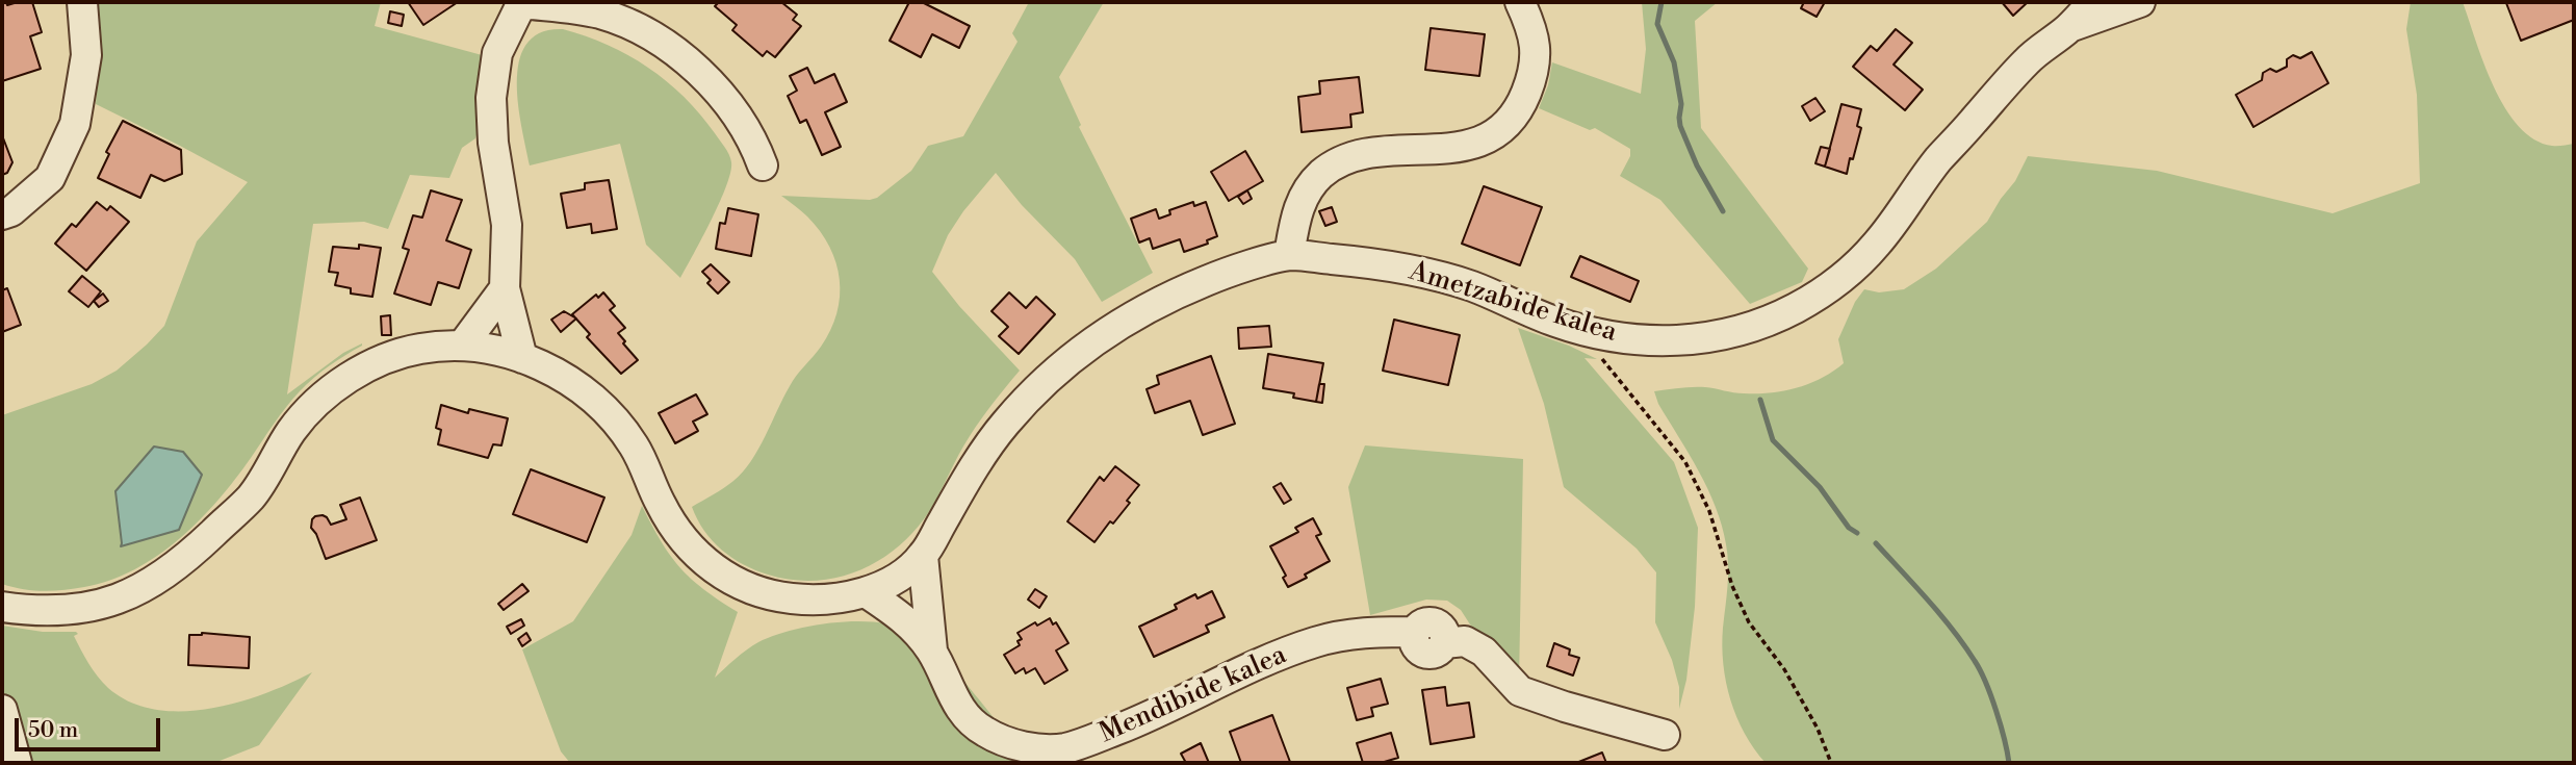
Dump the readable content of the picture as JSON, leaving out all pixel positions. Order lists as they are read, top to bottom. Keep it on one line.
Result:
{"streets":{"street":["Ametzabide kalea","Mendibide kalea"]},"scale_bar":"50 m"}
